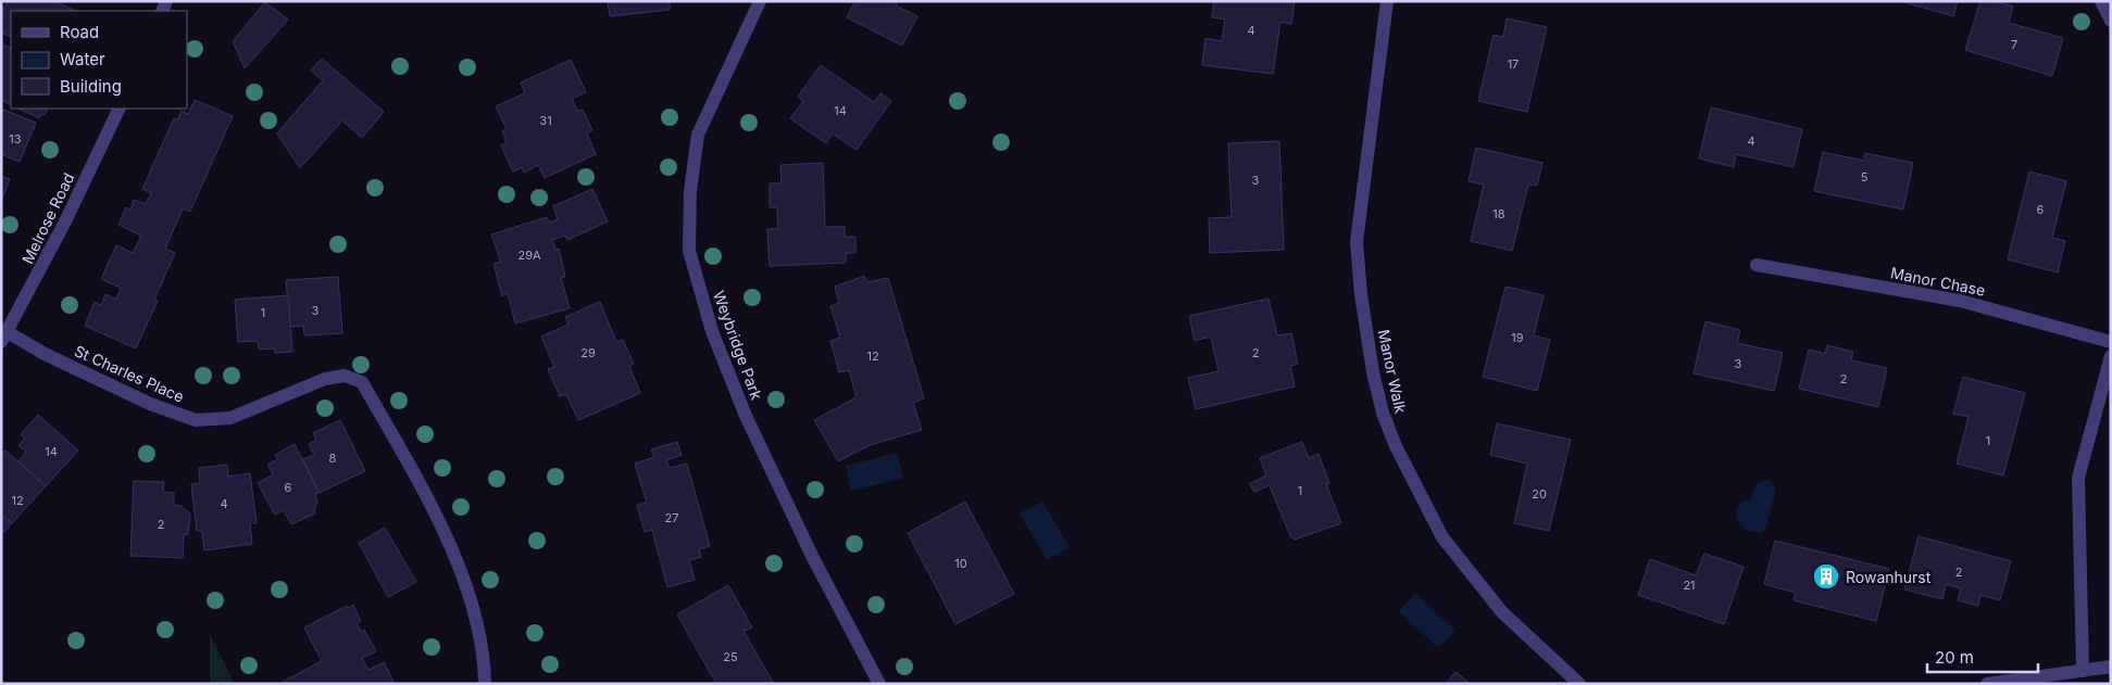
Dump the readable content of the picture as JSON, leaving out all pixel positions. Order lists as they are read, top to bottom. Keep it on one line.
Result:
{"streets":{"street":["Melrose Road","Manor Chase","Weybridge Park","Manor Walk","St Charles Place"]},"crossings":[["Melrose Road","St Charles Place"]],"places":{"building":["Rowanhurst"]},"house_numbers":["4","7","17","14","31","13","4","5","3","6","18","29A","3","1","19","29","2","12","3","2","1","14","8","6","1","20","12","4","27","2","10","2","21","25"],"legend":["Road","Water","Building"],"scale_bar":"20 m"}
